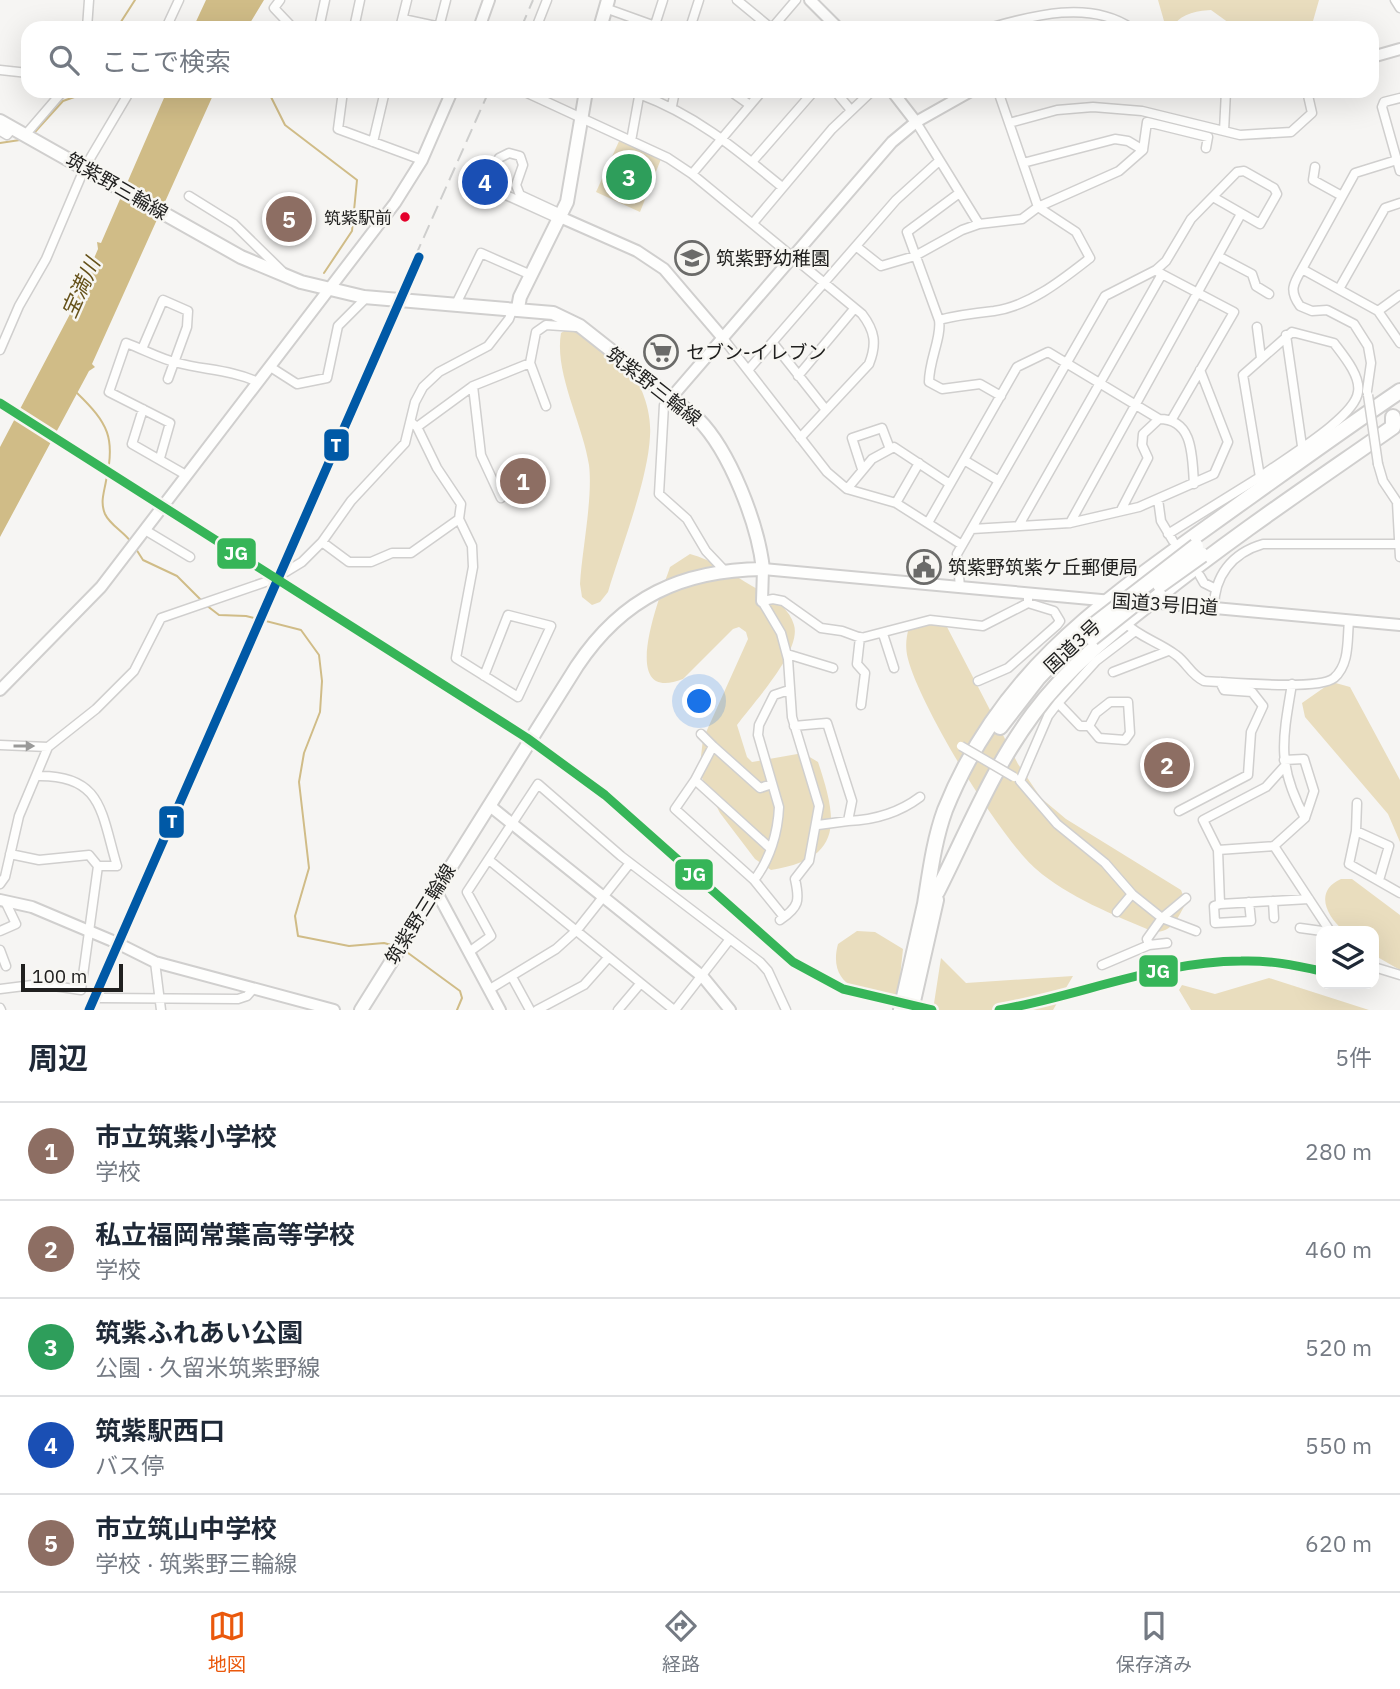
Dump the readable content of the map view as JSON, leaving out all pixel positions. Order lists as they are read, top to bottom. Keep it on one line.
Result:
{"streets":{"highway":["国道3号"],"main road":["筑紫野三輪線"],"street":["国道3号旧道"]},"crossings":[["筑紫野三輪線","国道3号旧道"]],"water":["宝満川"],"places":{"other":["筑紫駅前"],"school or university":["筑紫野幼稚園"],"supermarket":["セブン-イレブン"],"public building":["筑紫野筑紫ケ丘郵便局"]},"lines":["transit line T","transit line JG"],"scale_bar":"100 m","page":{"search":"ここで検索","pins":["3","4","5","1","2"],"scale":"100 m","heading":["周辺","5件"],"list":[{"mark":"1","name":"市立筑紫小学校","note":"学校","value":"280 m"},{"mark":"2","name":"私立福岡常葉高等学校","note":"学校","value":"460 m"},{"mark":"3","name":"筑紫ふれあい公園","note":"公園 · 久留米筑紫野線","value":"520 m"},{"mark":"4","name":"筑紫駅西口","note":"バス停","value":"550 m"},{"mark":"5","name":"市立筑山中学校","note":"学校 · 筑紫野三輪線","value":"620 m"}],"nav":["地図","経路","保存済み"]}}
